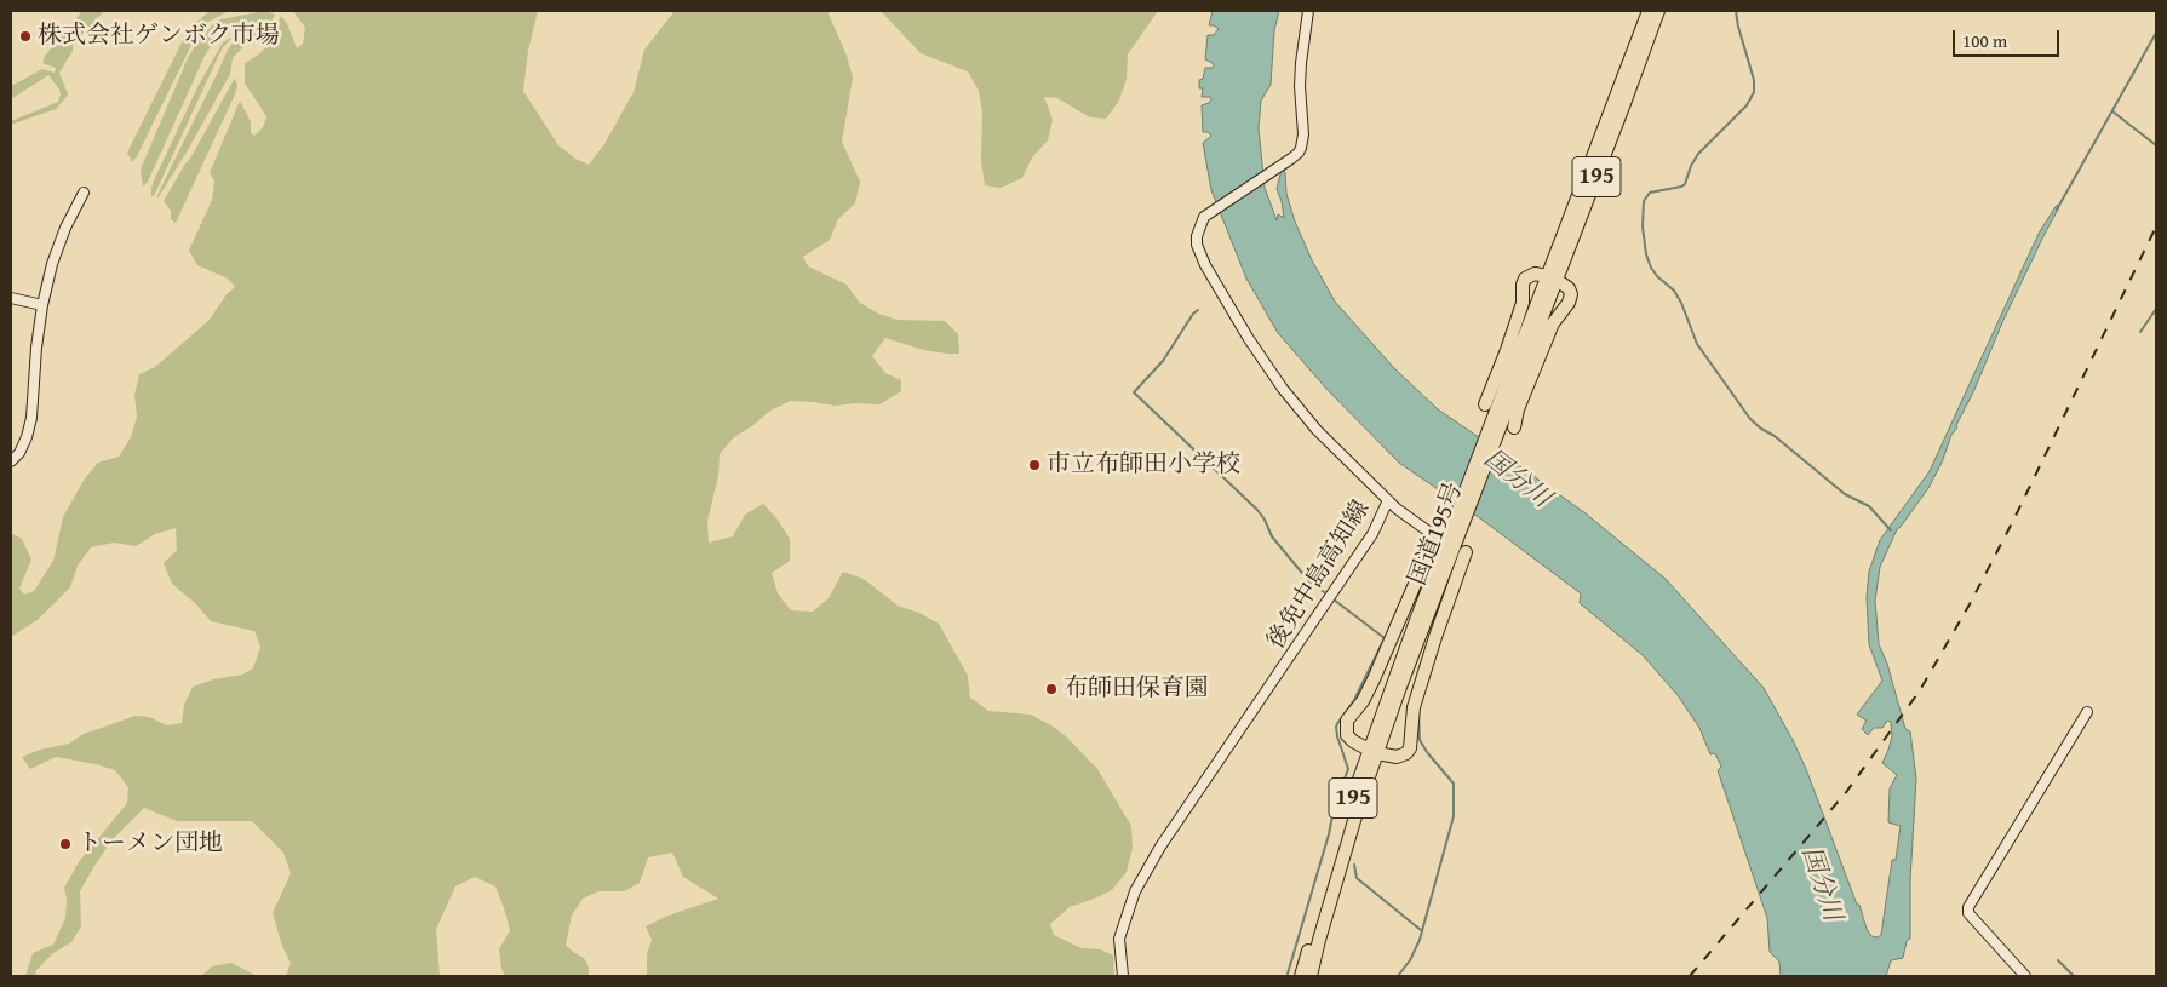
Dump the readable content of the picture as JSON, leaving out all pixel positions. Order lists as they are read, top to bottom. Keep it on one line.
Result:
{"streets":{"highway":["195","国道195号"],"main road":["後免中島高知線"]},"water":["国分川"],"places":["株式会社ゲンボク市場","市立布師田小学校","布師田保育園","トーメン団地"],"scale_bar":"100 m"}
